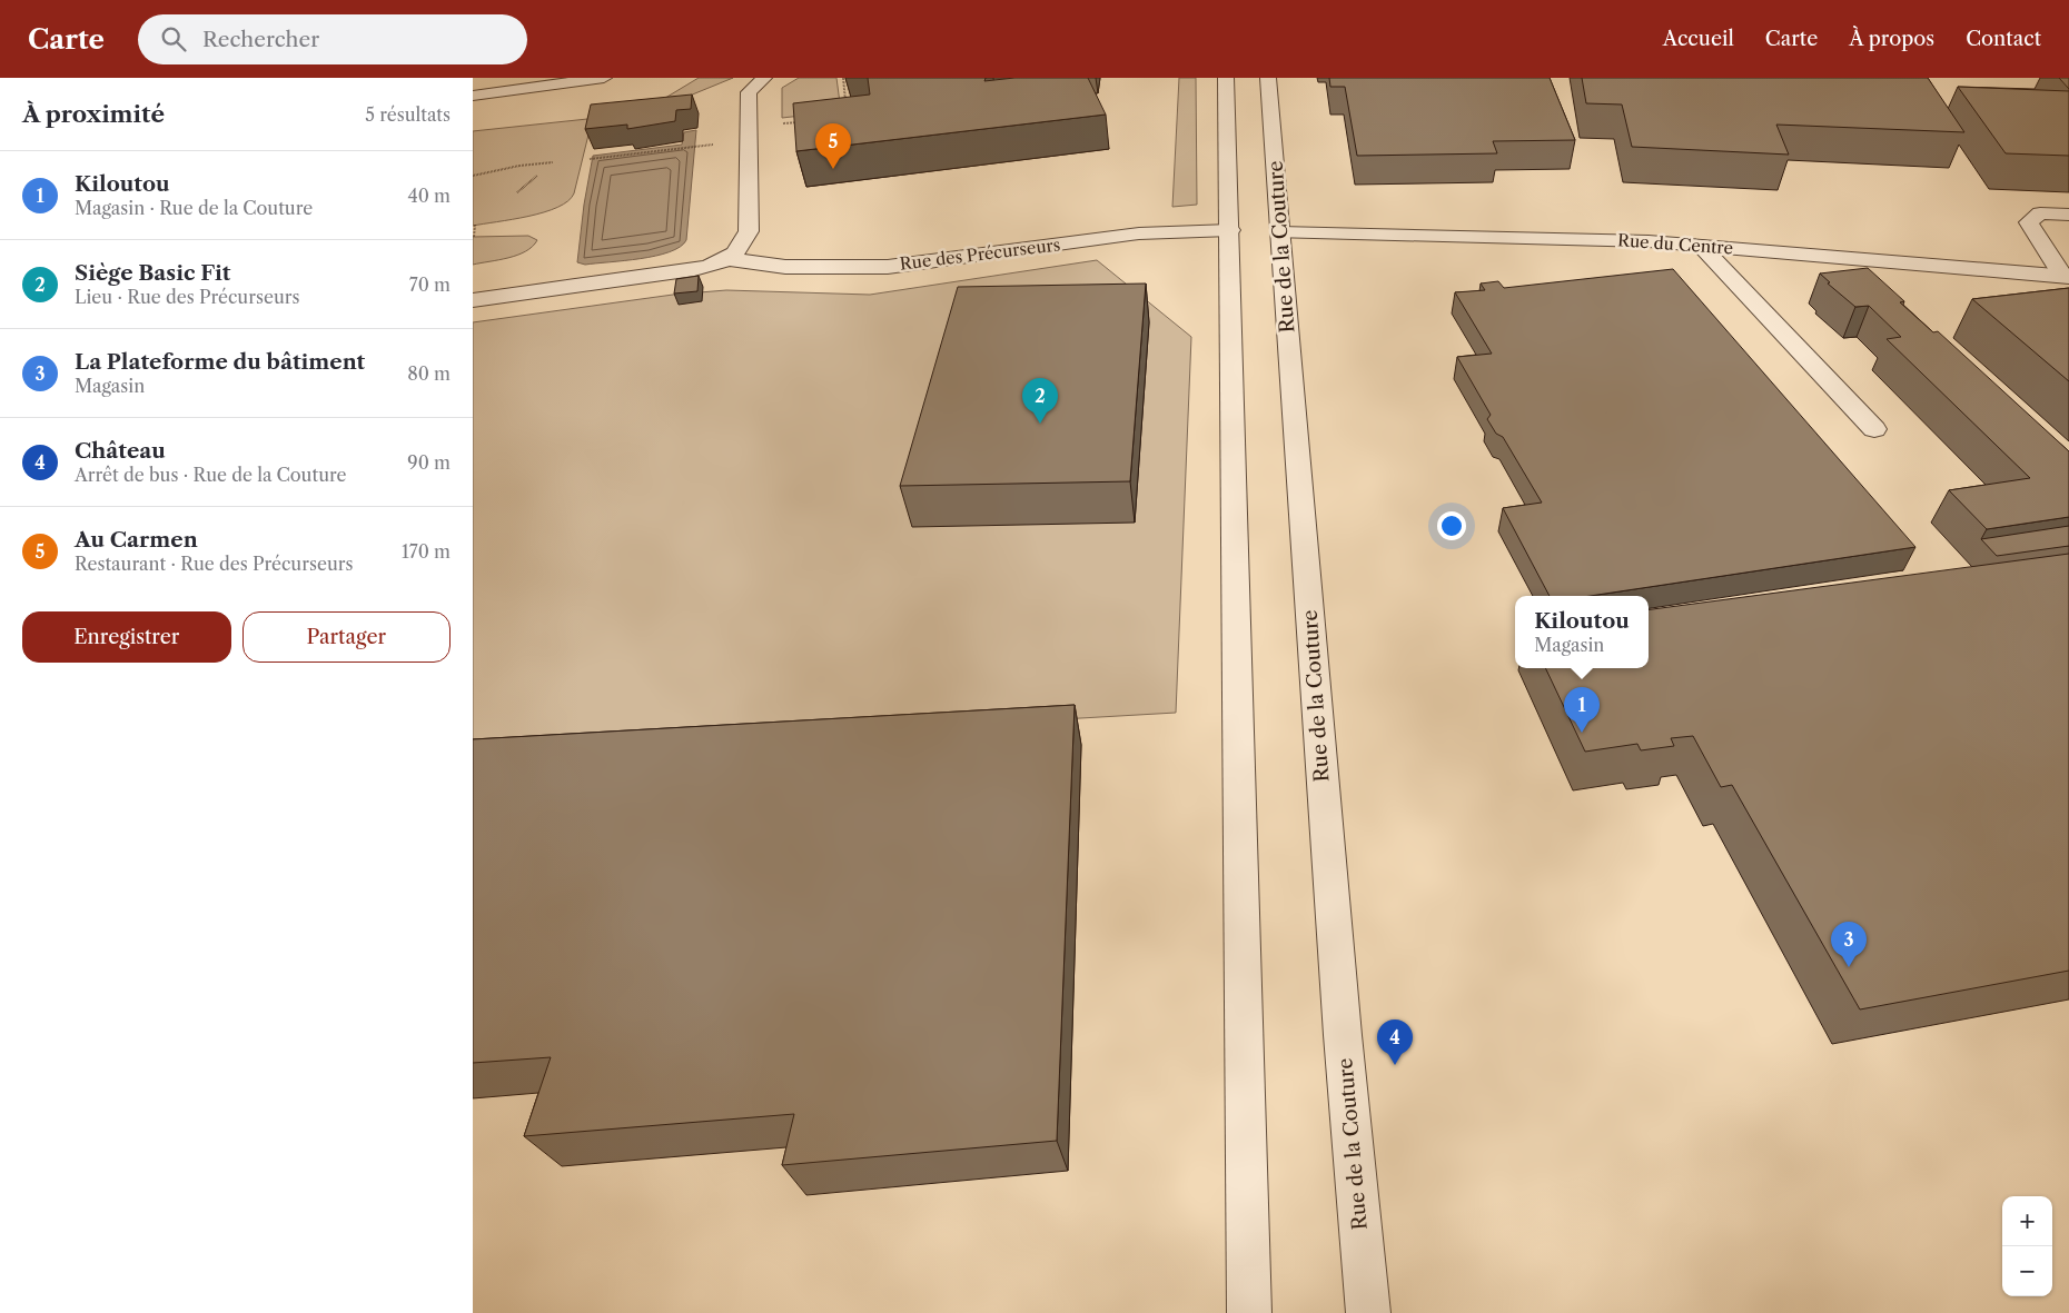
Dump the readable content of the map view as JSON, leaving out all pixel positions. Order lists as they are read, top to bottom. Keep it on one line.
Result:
{"streets":{"street":["Rue du Centre","Rue de la Couture","Rue des Précurseurs"]},"crossings":[["Rue du Centre","Rue de la Couture"]],"page":{"header":"Carte","search":"Rechercher","nav":["Accueil","Carte","À propos","Contact"],"heading":["À proximité","5 résultats"],"pins":["5","2","1","3","4"],"list":[{"mark":"1","name":"Kiloutou","note":"Magasin · Rue de la Couture","value":"40 m"},{"mark":"2","name":"Siège Basic Fit","note":"Lieu · Rue des Précurseurs","value":"70 m"},{"mark":"3","name":"La Plateforme du bâtiment","note":"Magasin","value":"80 m"},{"mark":"4","name":"Château","note":"Arrêt de bus · Rue de la Couture","value":"90 m"},{"mark":"5","name":"Au Carmen","note":"Restaurant · Rue des Précurseurs","value":"170 m"}],"buttons":["Enregistrer","Partager"],"popup":["Kiloutou","Magasin"],"map_buttons":["+","−"]}}
